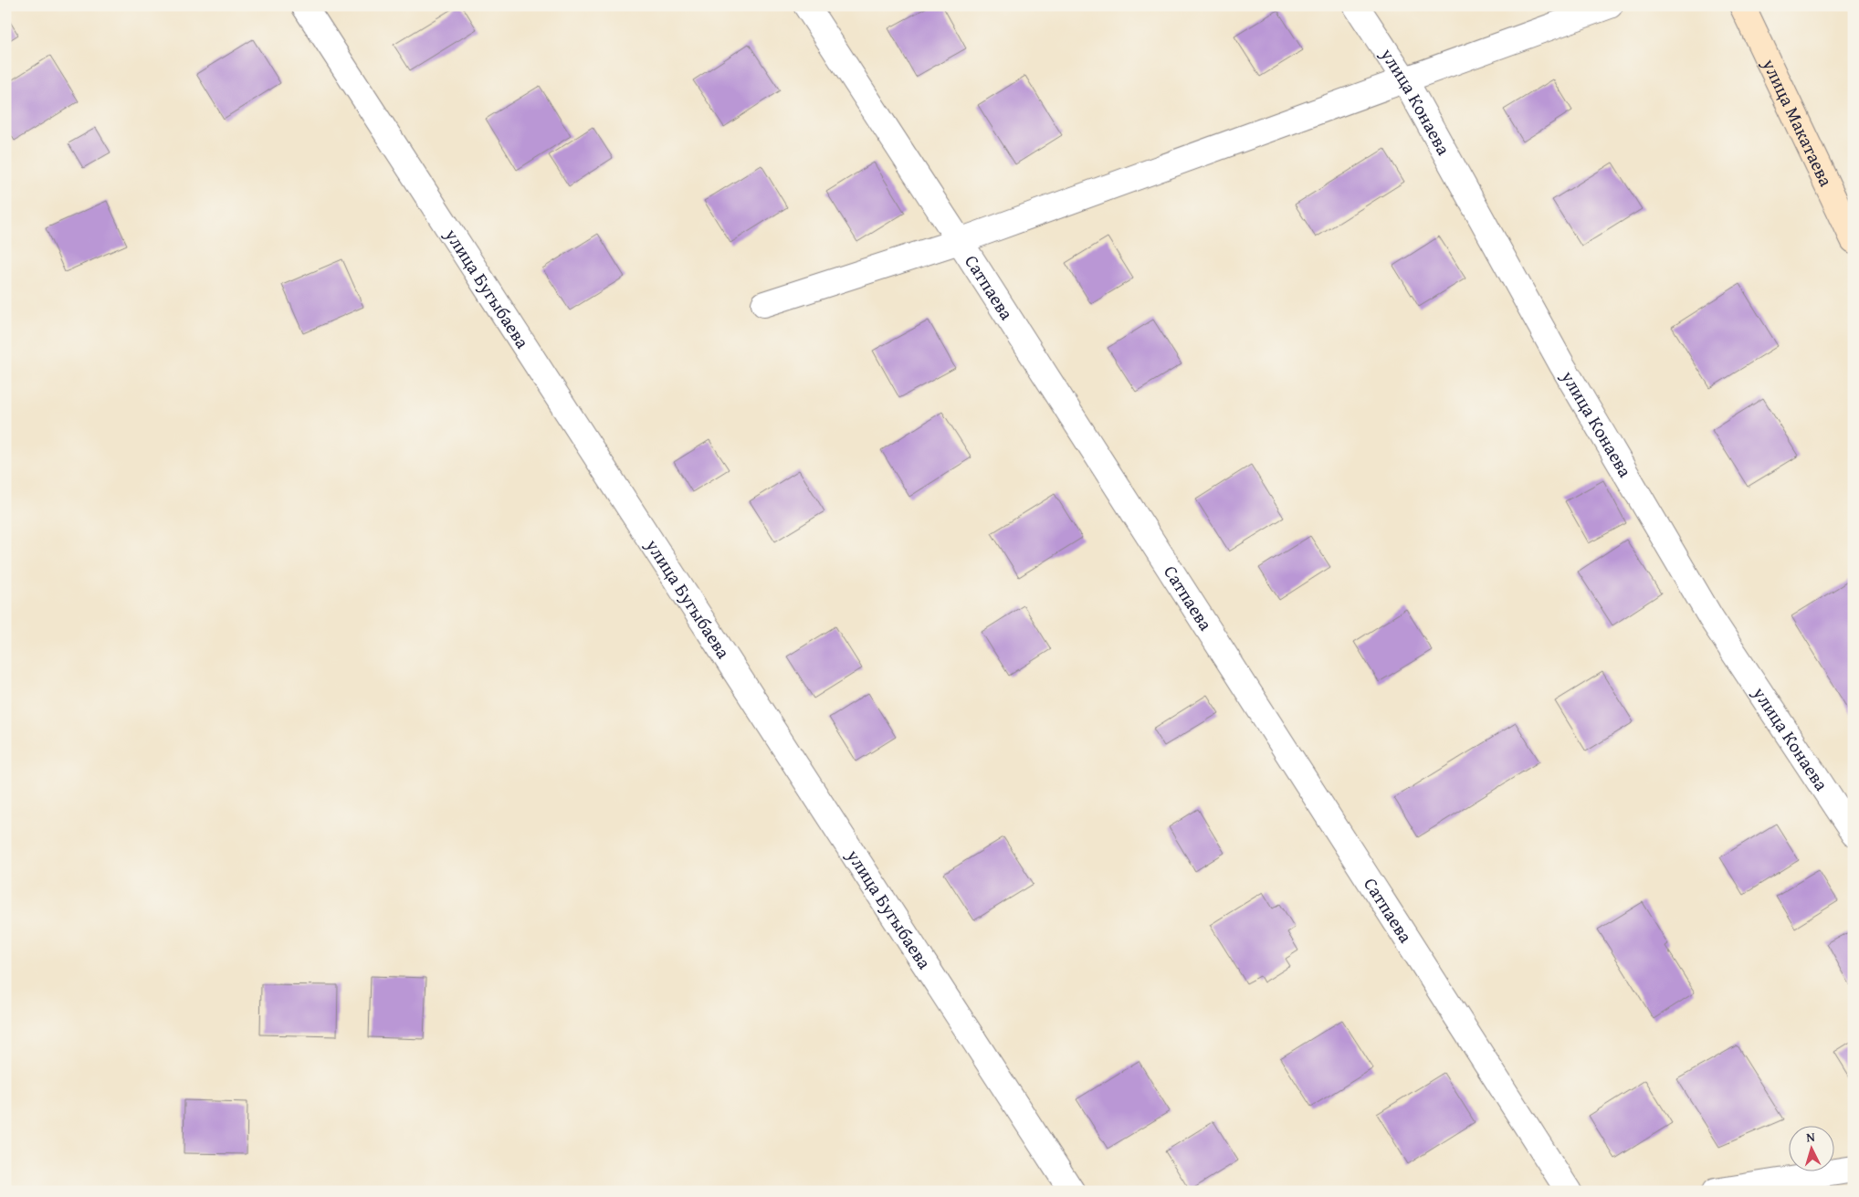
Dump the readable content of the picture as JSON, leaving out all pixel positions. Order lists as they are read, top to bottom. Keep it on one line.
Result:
{"streets":{"street":["улица Конаева","улица Макатаева","Сатпаева","улица Бугыбаева"]},"north":"top"}
